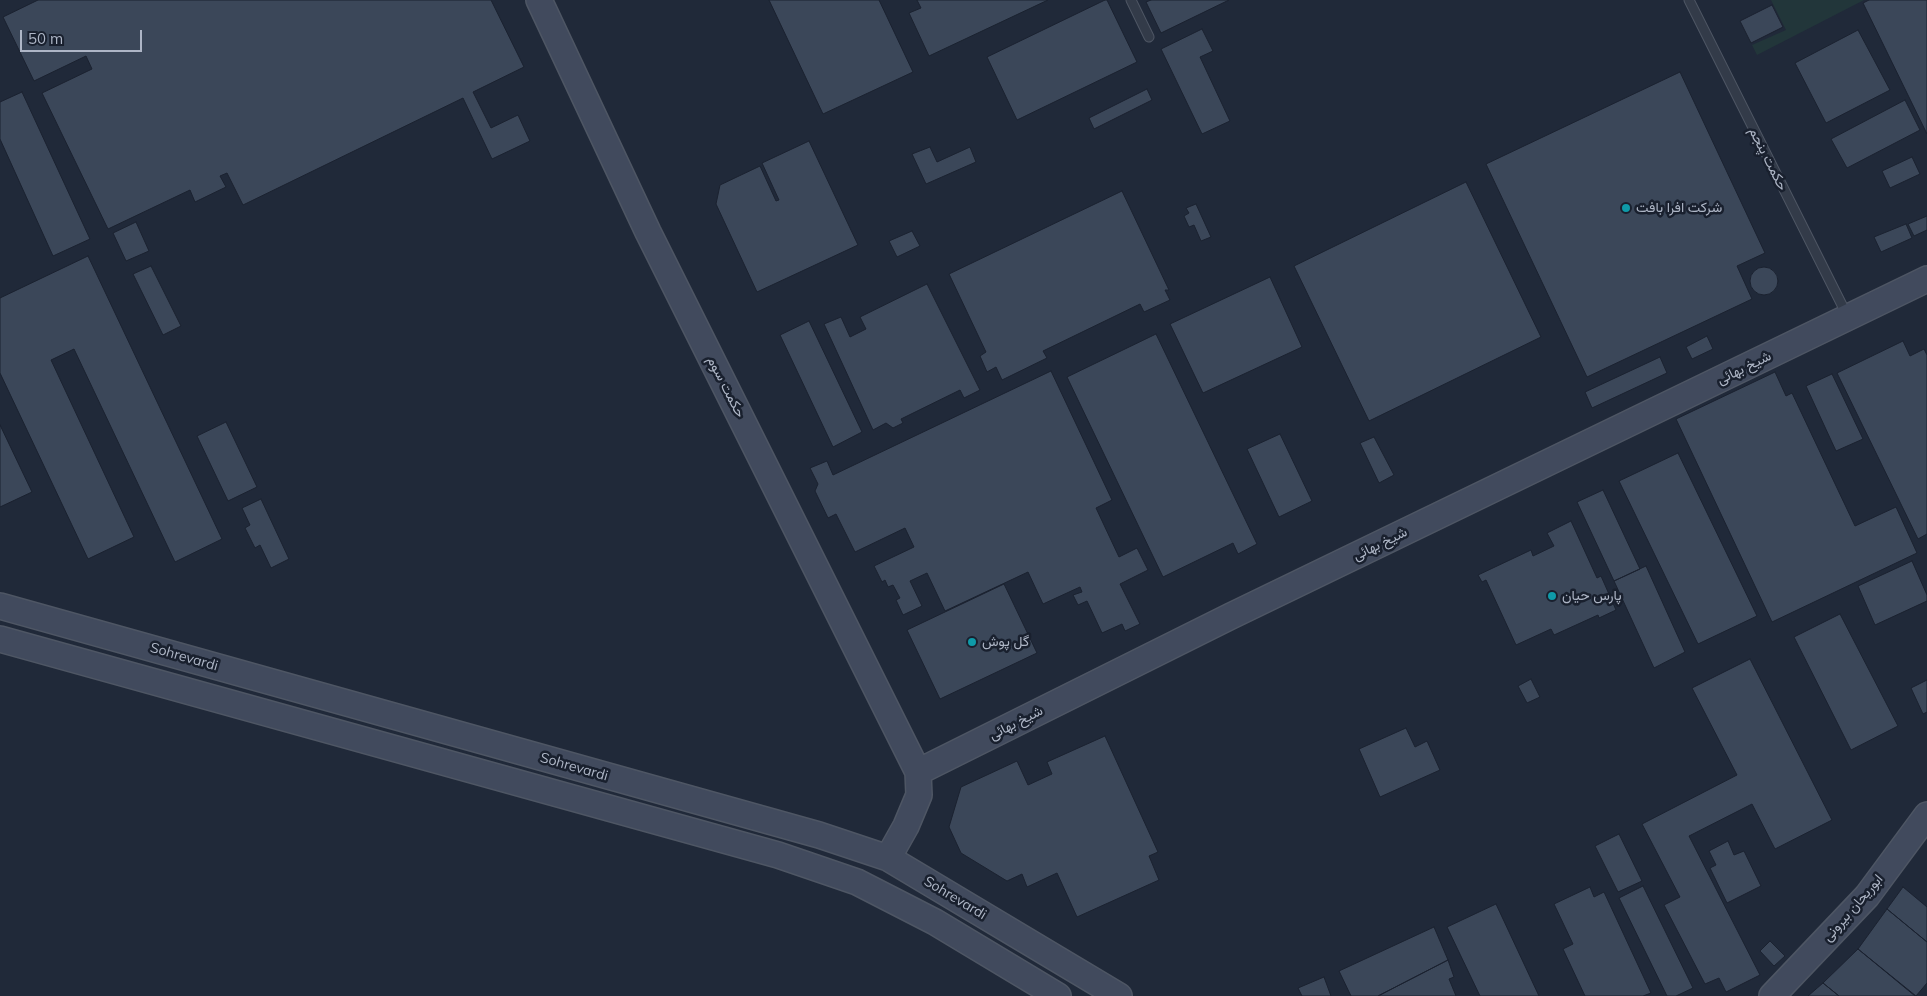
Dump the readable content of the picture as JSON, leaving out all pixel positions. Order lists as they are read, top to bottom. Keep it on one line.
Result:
{"streets":{"street":["شیخ بهائی","حکمت سوم","Sohrevardi","ابوریحان بیرونی"],"lane":["حکمت پنجم"]},"crossings":[["حکمت پنجم","شیخ بهائی"],["شیخ بهائی","حکمت سوم"]],"places":["شرکت افرا بافت","پارس حیان","گل پوش"],"scale_bar":"50 m"}
